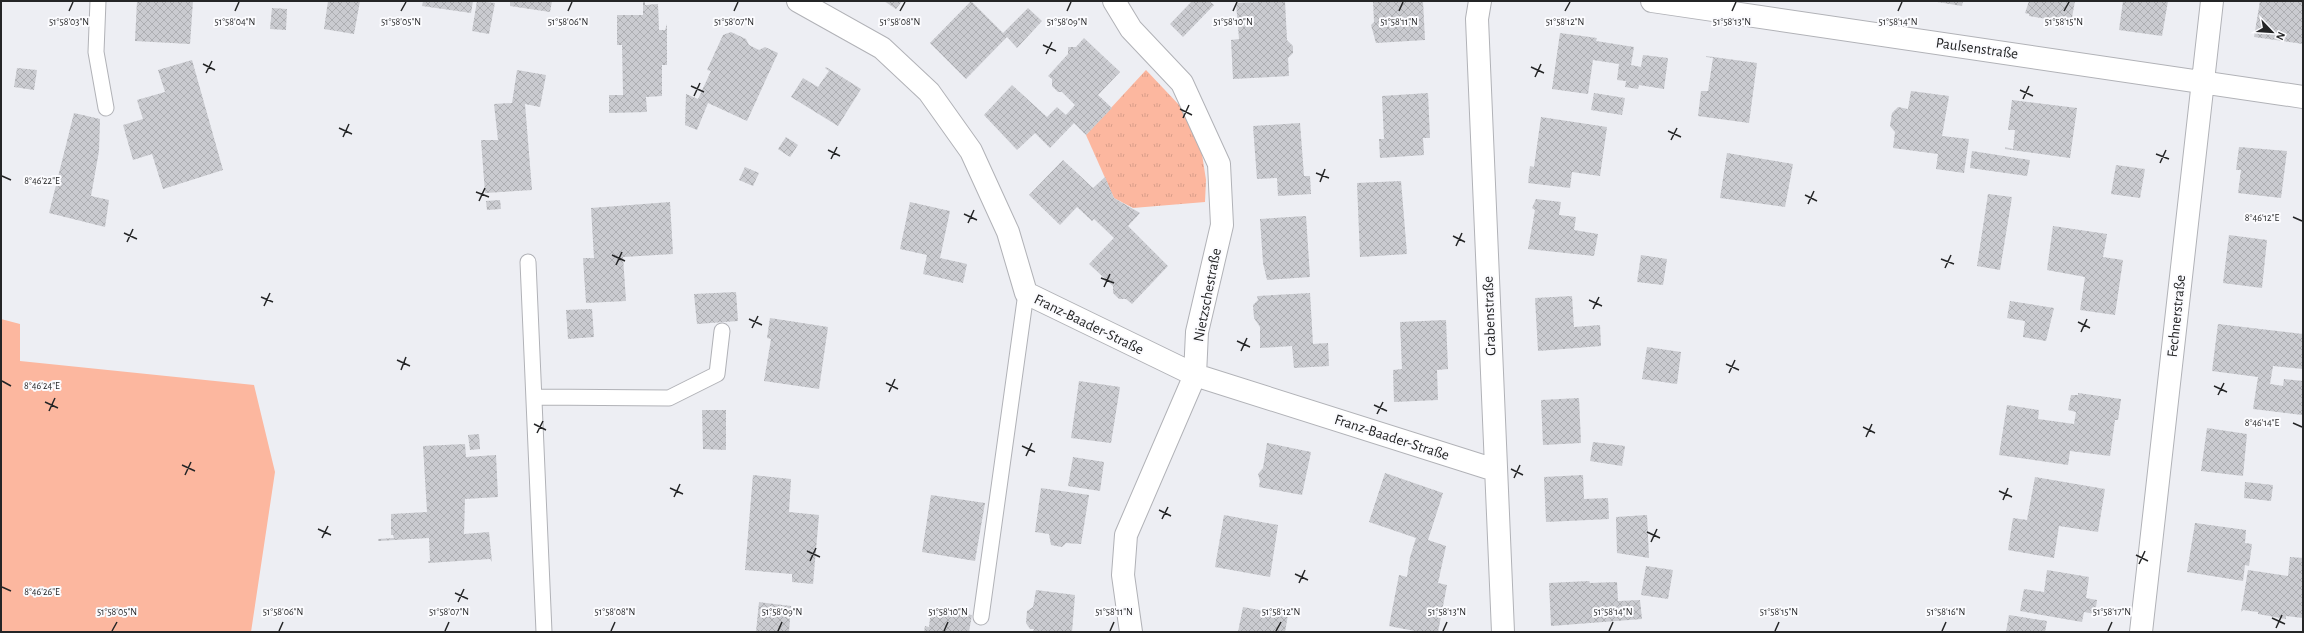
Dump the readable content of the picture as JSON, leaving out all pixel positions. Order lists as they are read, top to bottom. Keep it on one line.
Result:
{"streets":{"street":["Paulsenstraße","Nietzschestraße","Grabenstraße","Fechnerstraße","Franz-Baader-Straße"]},"crossings":[["Paulsenstraße","Fechnerstraße"],["Nietzschestraße","Franz-Baader-Straße"],["Grabenstraße","Franz-Baader-Straße"]],"north":"bottom right","coordinates":["51°58'03\"N","51°58'04\"N","51°58'05\"N","51°58'07\"N","51°58'08\"N","51°58'09\"N","51°58'10\"N","51°58'11\"N","51°58'12\"N","51°58'13\"N","51°58'14\"N","51°58'15\"N","51°58'06\"N","8°46'22\"E","8°46'12\"E","8°46'24\"E","8°46'14\"E","8°46'26\"E","51°58'17\"N","51°58'16\"N"]}
